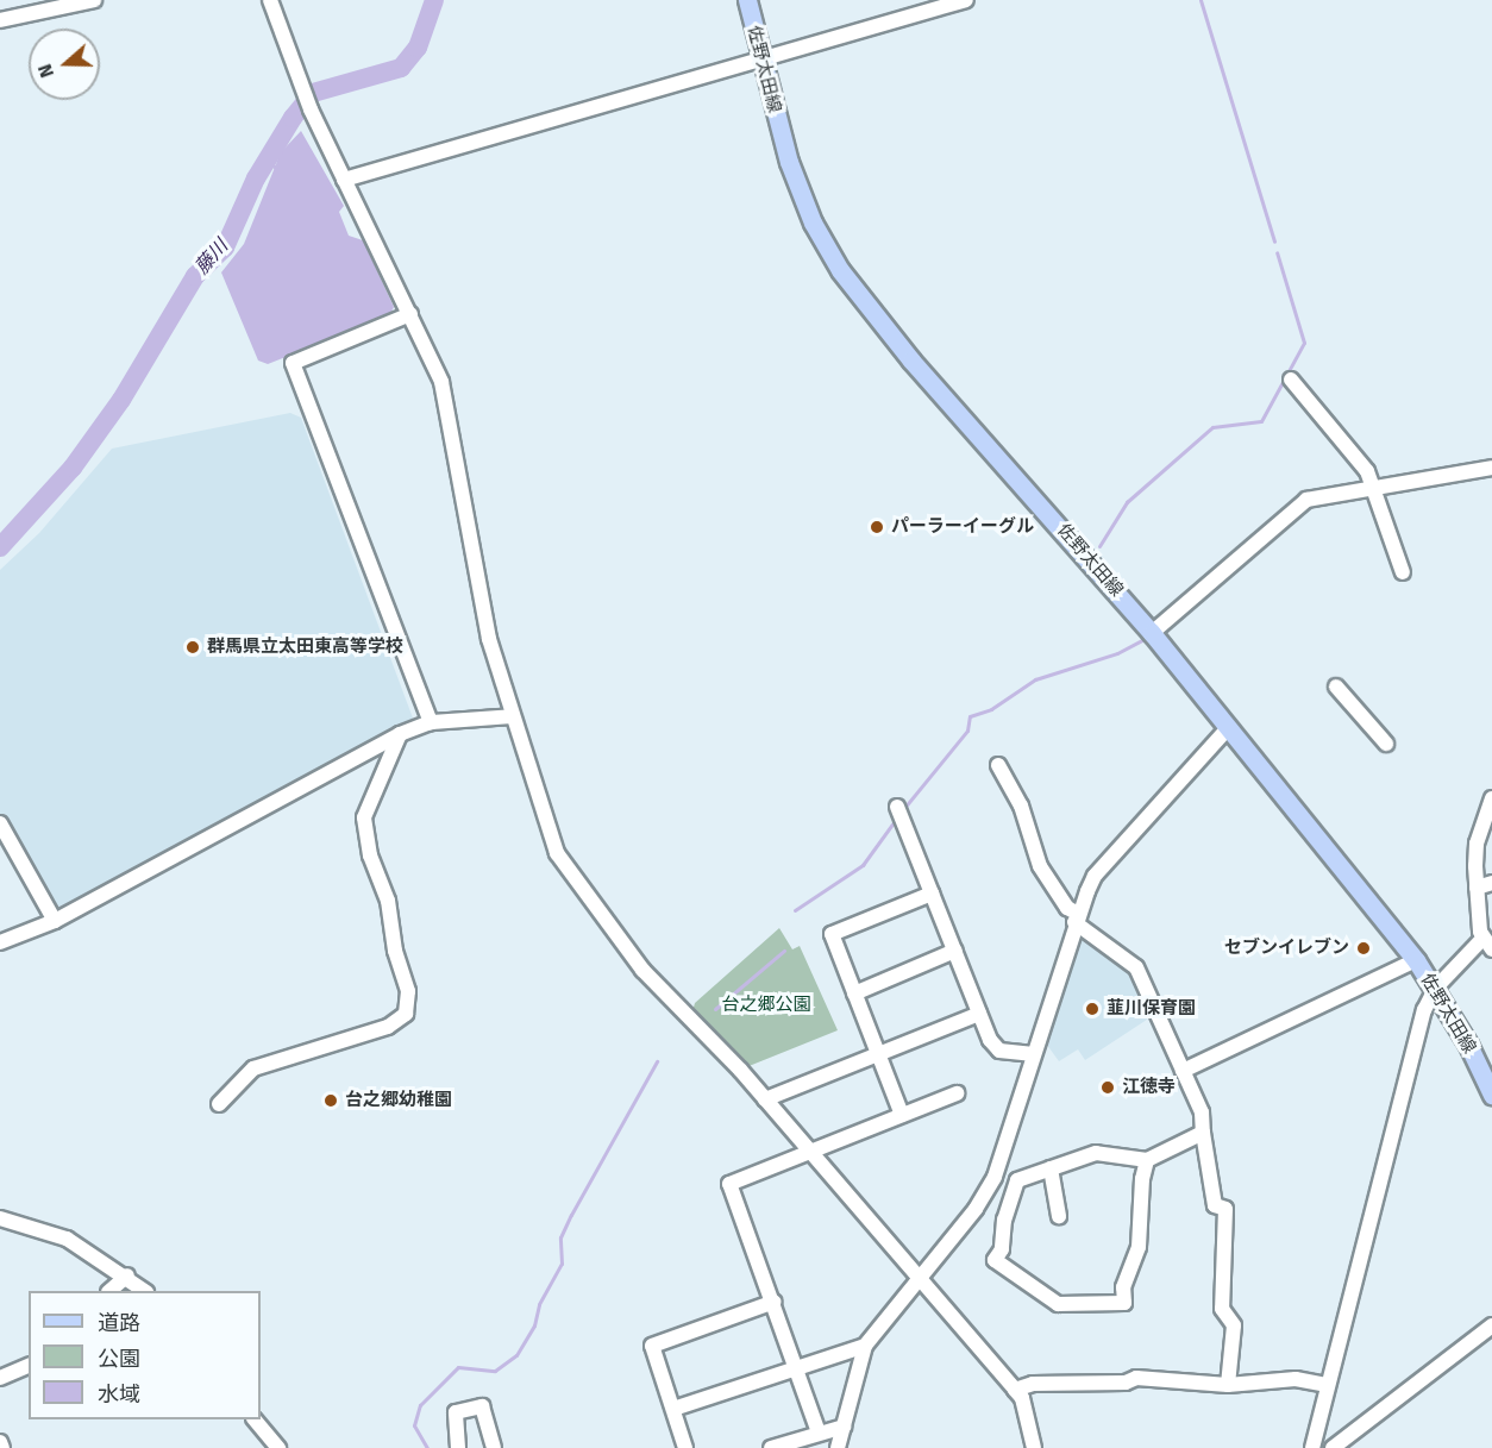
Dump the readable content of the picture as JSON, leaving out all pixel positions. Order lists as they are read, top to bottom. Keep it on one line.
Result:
{"streets":{"main road":["佐野太田線"]},"water":["藤川"],"parks":["台之郷公園"],"places":["パーラーイーグル","群馬県立太田東高等学校","セブンイレブン","韮川保育園","江徳寺","台之郷幼稚園"],"legend":["道路","公園","水域"],"north":"left"}
